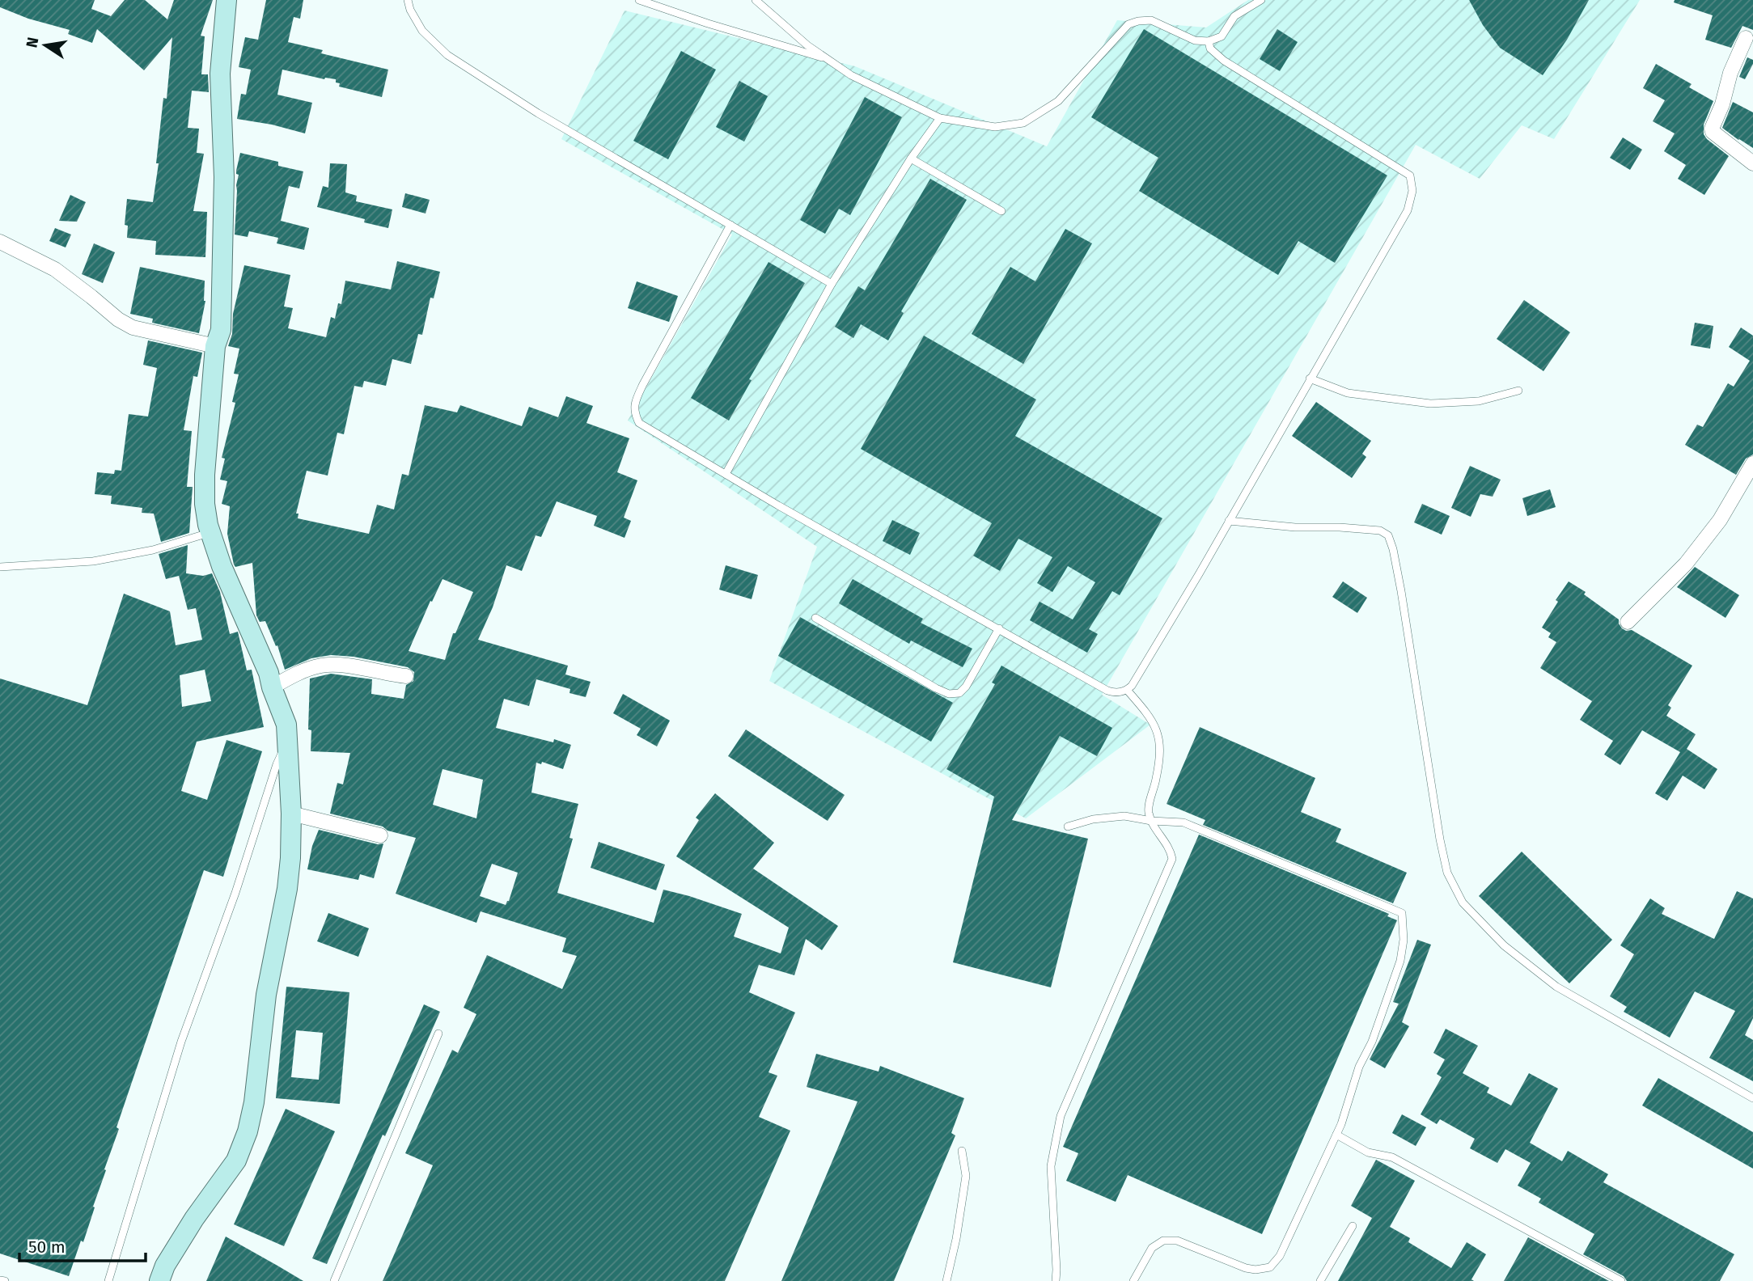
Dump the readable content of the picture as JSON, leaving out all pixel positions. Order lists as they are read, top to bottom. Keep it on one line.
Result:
{"scale_bar":"50 m","north":"left"}
